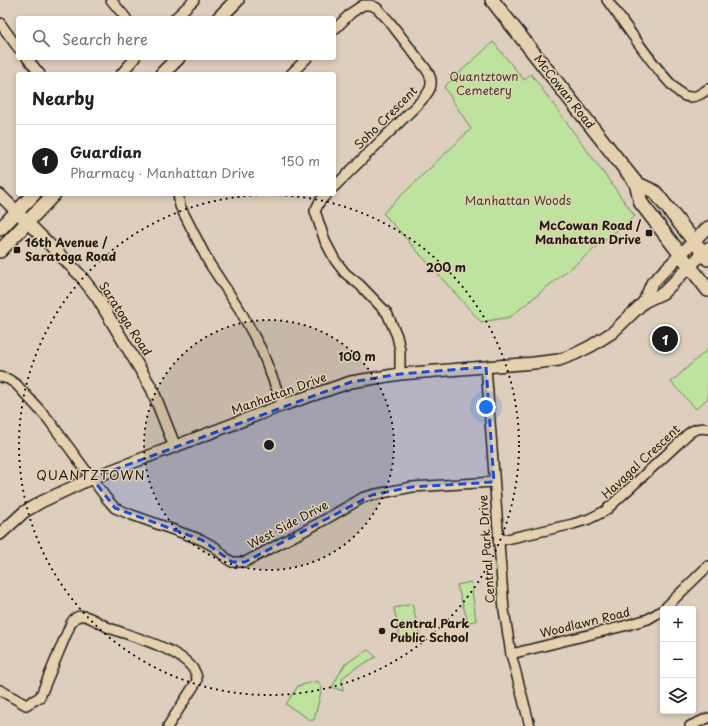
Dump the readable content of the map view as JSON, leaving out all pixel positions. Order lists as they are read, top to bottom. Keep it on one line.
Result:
{"streets":{"main road":["McCowan Road"],"street":["Soho Crescent","Saratoga Road","Manhattan Drive","Havagal Crescent","West Side Drive","Central Park Drive","Woodlawn Road"]},"crossings":[["McCowan Road","Manhattan Drive"],["Saratoga Road","Manhattan Drive"],["Manhattan Drive","West Side Drive"],["Manhattan Drive","Central Park Drive"],["Havagal Crescent","Central Park Drive"],["West Side Drive","Central Park Drive"],["Central Park Drive","Woodlawn Road"]],"districts":["QUANTZTOWN"],"parks":["Quantztown Cemetery","Manhattan Woods"],"places":{"transit":["McCowan Road / Manhattan Drive","16th Avenue / Saratoga Road"],"other":["Central Park Public School"]},"page":{"search":"Search here","heading":"Nearby","list":[{"mark":"1","name":"Guardian","note":"Pharmacy · Manhattan Drive","value":"150 m"}],"pins":"1","map_buttons":["+","−"]},"rings":["200 m","100 m"]}
